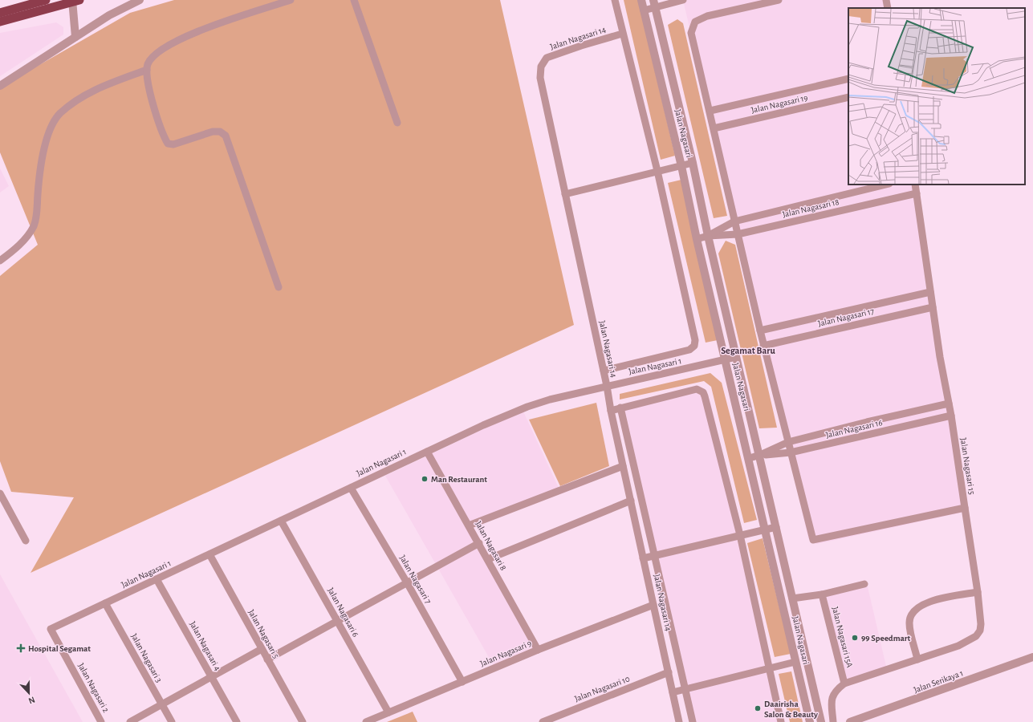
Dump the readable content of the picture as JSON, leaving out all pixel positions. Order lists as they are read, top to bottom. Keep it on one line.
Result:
{"streets":{"street":["Jalan Nagasari 14","Jalan Nagasari 19","Jalan Nagasari","Jalan Nagasari 18","Jalan Nagasari 17","Jalan Nagasari 1","Jalan Nagasari 16","Jalan Nagasari 15","Jalan Nagasari 8","Jalan Nagasari 7","Jalan Nagasari 6","Jalan Nagasari 5","Jalan Nagasari 15A","Jalan Nagasari 4","Jalan Nagasari 9","Jalan Nagasari 3","Jalan Serikaya 1","Jalan Nagasari 2","Jalan Nagasari 10"]},"crossings":[["Jalan Nagasari 14","Jalan Nagasari 1"],["Jalan Nagasari 14","Jalan Nagasari 9"],["Jalan Nagasari 14","Jalan Nagasari 10"],["Jalan Nagasari","Jalan Nagasari 18"],["Jalan Nagasari","Jalan Nagasari 1"],["Jalan Nagasari","Jalan Nagasari 16"],["Jalan Nagasari 18","Jalan Nagasari 15"],["Jalan Nagasari 17","Jalan Nagasari 15"],["Jalan Nagasari 1","Jalan Nagasari 8"],["Jalan Nagasari 1","Jalan Nagasari 7"],["Jalan Nagasari 1","Jalan Nagasari 6"],["Jalan Nagasari 1","Jalan Nagasari 5"],["Jalan Nagasari 1","Jalan Nagasari 4"],["Jalan Nagasari 1","Jalan Nagasari 3"],["Jalan Nagasari 1","Jalan Nagasari 2"],["Jalan Nagasari 16","Jalan Nagasari 15"],["Jalan Nagasari 8","Jalan Nagasari 9"],["Jalan Nagasari 7","Jalan Nagasari 9"],["Jalan Nagasari 6","Jalan Nagasari 9"]],"districts":["Segamat Baru"],"places":{"other":["Man Restaurant","99 Speedmart","Daairisha Salon & Beauty"],"health":["Hospital Segamat"]},"north":"bottom"}
